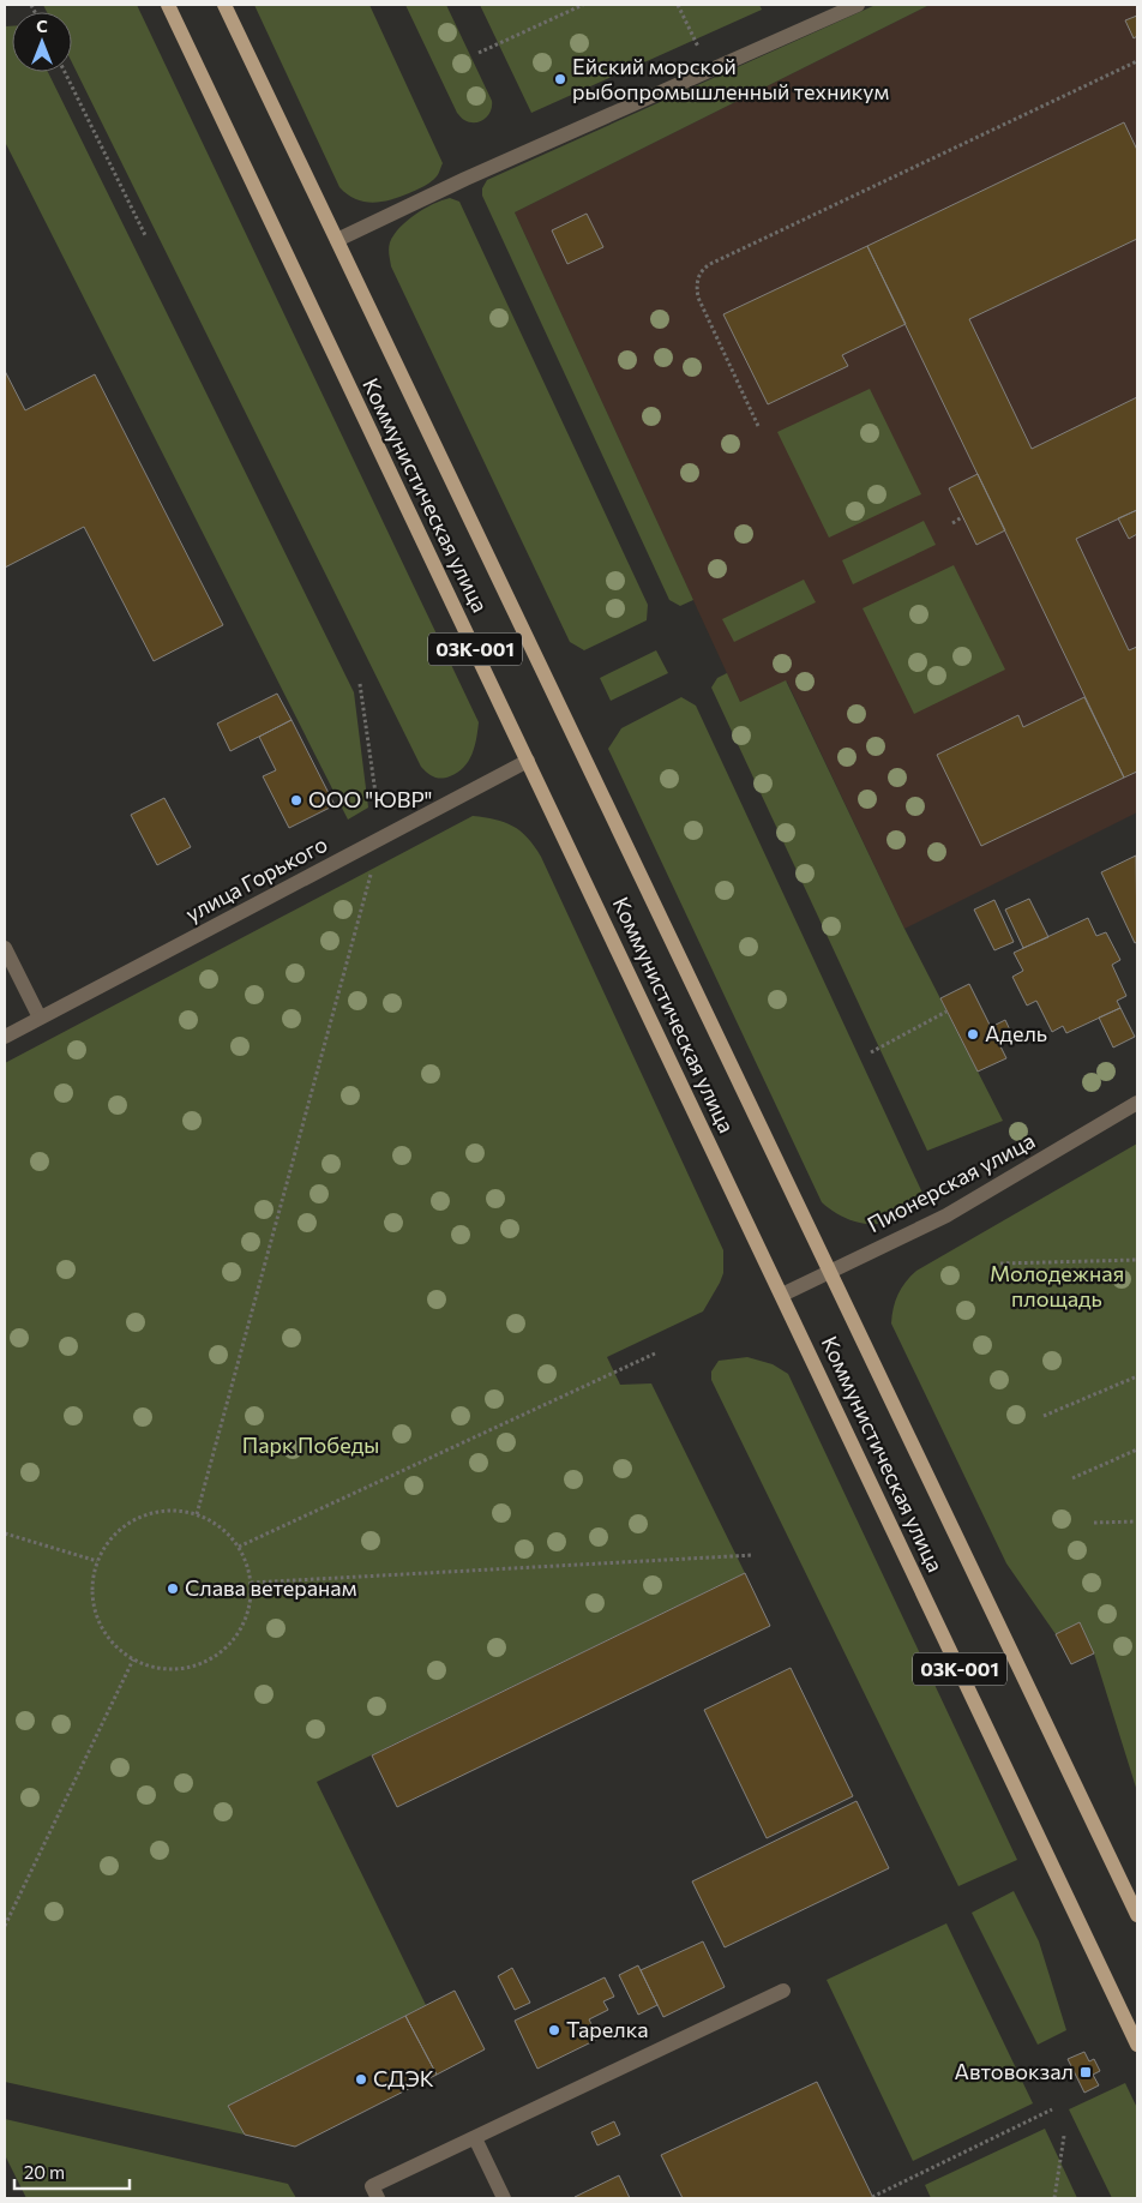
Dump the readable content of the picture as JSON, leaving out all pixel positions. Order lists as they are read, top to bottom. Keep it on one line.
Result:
{"streets":{"main road":["Коммунистическая улица","03К-001"],"street":["улица Горького","Пионерская улица"]},"crossings":[["Коммунистическая улица","улица Горького"],["Коммунистическая улица","Пионерская улица"]],"parks":["Молодежная площадь","Парк Победы"],"places":{"other":["Ейский морской рыбопромышленный техникум","ООО \"ЮВР\"","Адель","Слава ветеранам","Тарелка","СДЭК"],"transit":["Автовокзал"]},"scale_bar":"20 m","north":"top"}
